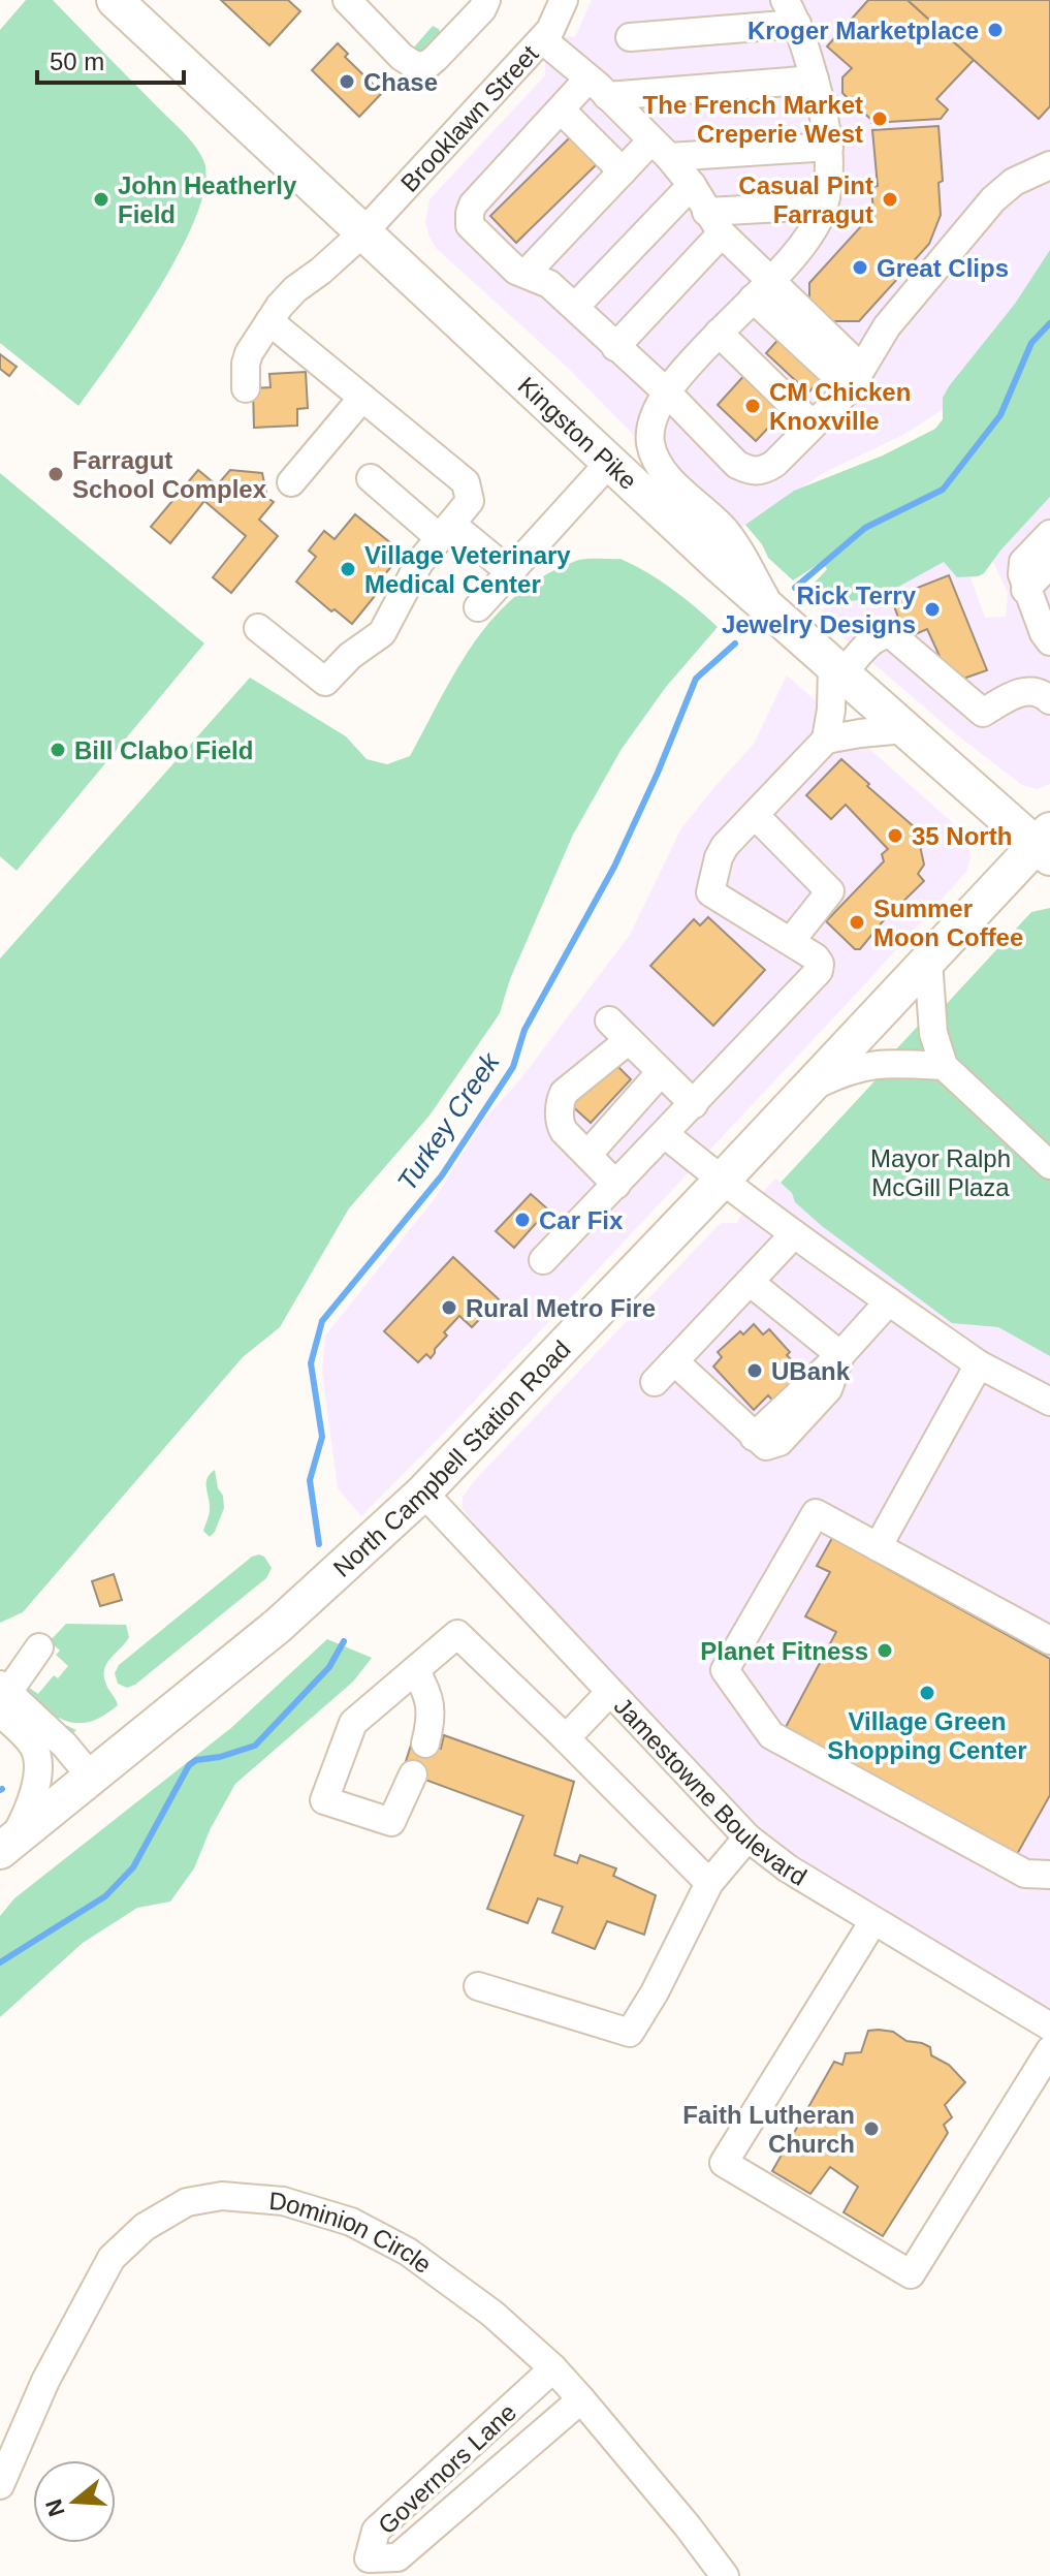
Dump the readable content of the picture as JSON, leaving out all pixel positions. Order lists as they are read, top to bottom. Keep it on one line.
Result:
{"streets":{"main road":["Kingston Pike","North Campbell Station Road"],"street":["Brooklawn Street","Jamestowne Boulevard","Dominion Circle","Governors Lane"]},"crossings":[["Brooklawn Street","Kingston Pike"],["Kingston Pike","North Campbell Station Road"],["North Campbell Station Road","Jamestowne Boulevard"],["Dominion Circle","Governors Lane"]],"water":["Turkey Creek"],"parks":["Mayor Ralph McGill Plaza"],"places":["Kroger Marketplace","Chase","The French Market Creperie West","John Heatherly Field","Casual Pint Farragut","Great Clips","CM Chicken Knoxville","Farragut School Complex","Village Veterinary Medical Center","Rick Terry Jewelry Designs","Bill Clabo Field","35 North","Summer Moon Coffee","Car Fix","Rural Metro Fire","UBank","Planet Fitness","Village Green Shopping Center","Faith Lutheran Church"],"scale_bar":"50 m","north":"left"}
